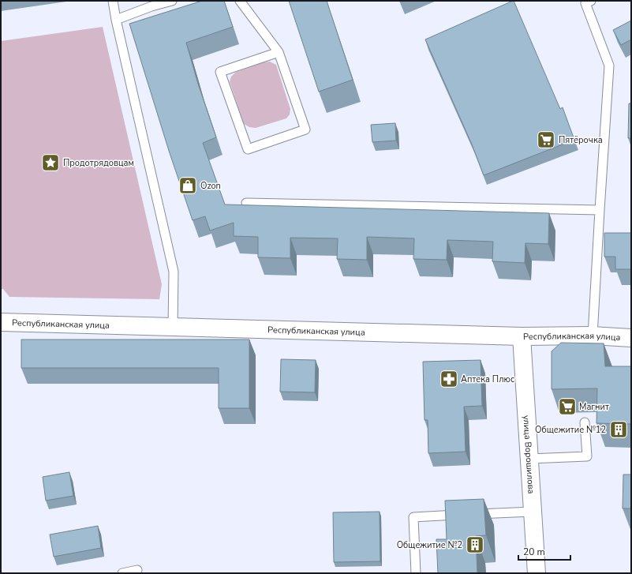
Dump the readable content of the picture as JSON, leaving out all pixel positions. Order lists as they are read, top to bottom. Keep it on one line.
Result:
{"streets":{"street":["Республиканская улица","улица Ворошилова"]},"crossings":[["Республиканская улица","улица Ворошилова"]],"places":{"supermarket":["Пятёрочка","Магнит"],"place":["Продотрядовцам"],"shop":["Ozon"],"pharmacy":["Аптека Плюс"],"building":["Общежитие №12","Общежитие №2"]},"scale_bar":"20 m"}
